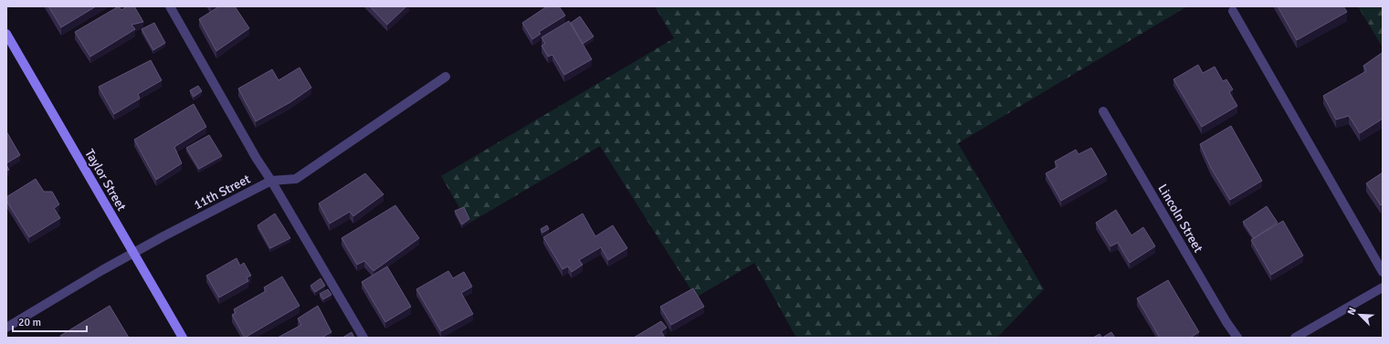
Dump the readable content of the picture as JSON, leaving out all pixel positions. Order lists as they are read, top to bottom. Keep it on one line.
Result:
{"streets":{"street":["Taylor Street","11th Street","Lincoln Street"]},"crossings":[["Taylor Street","11th Street"]],"scale_bar":"20 m","north":"top left"}
